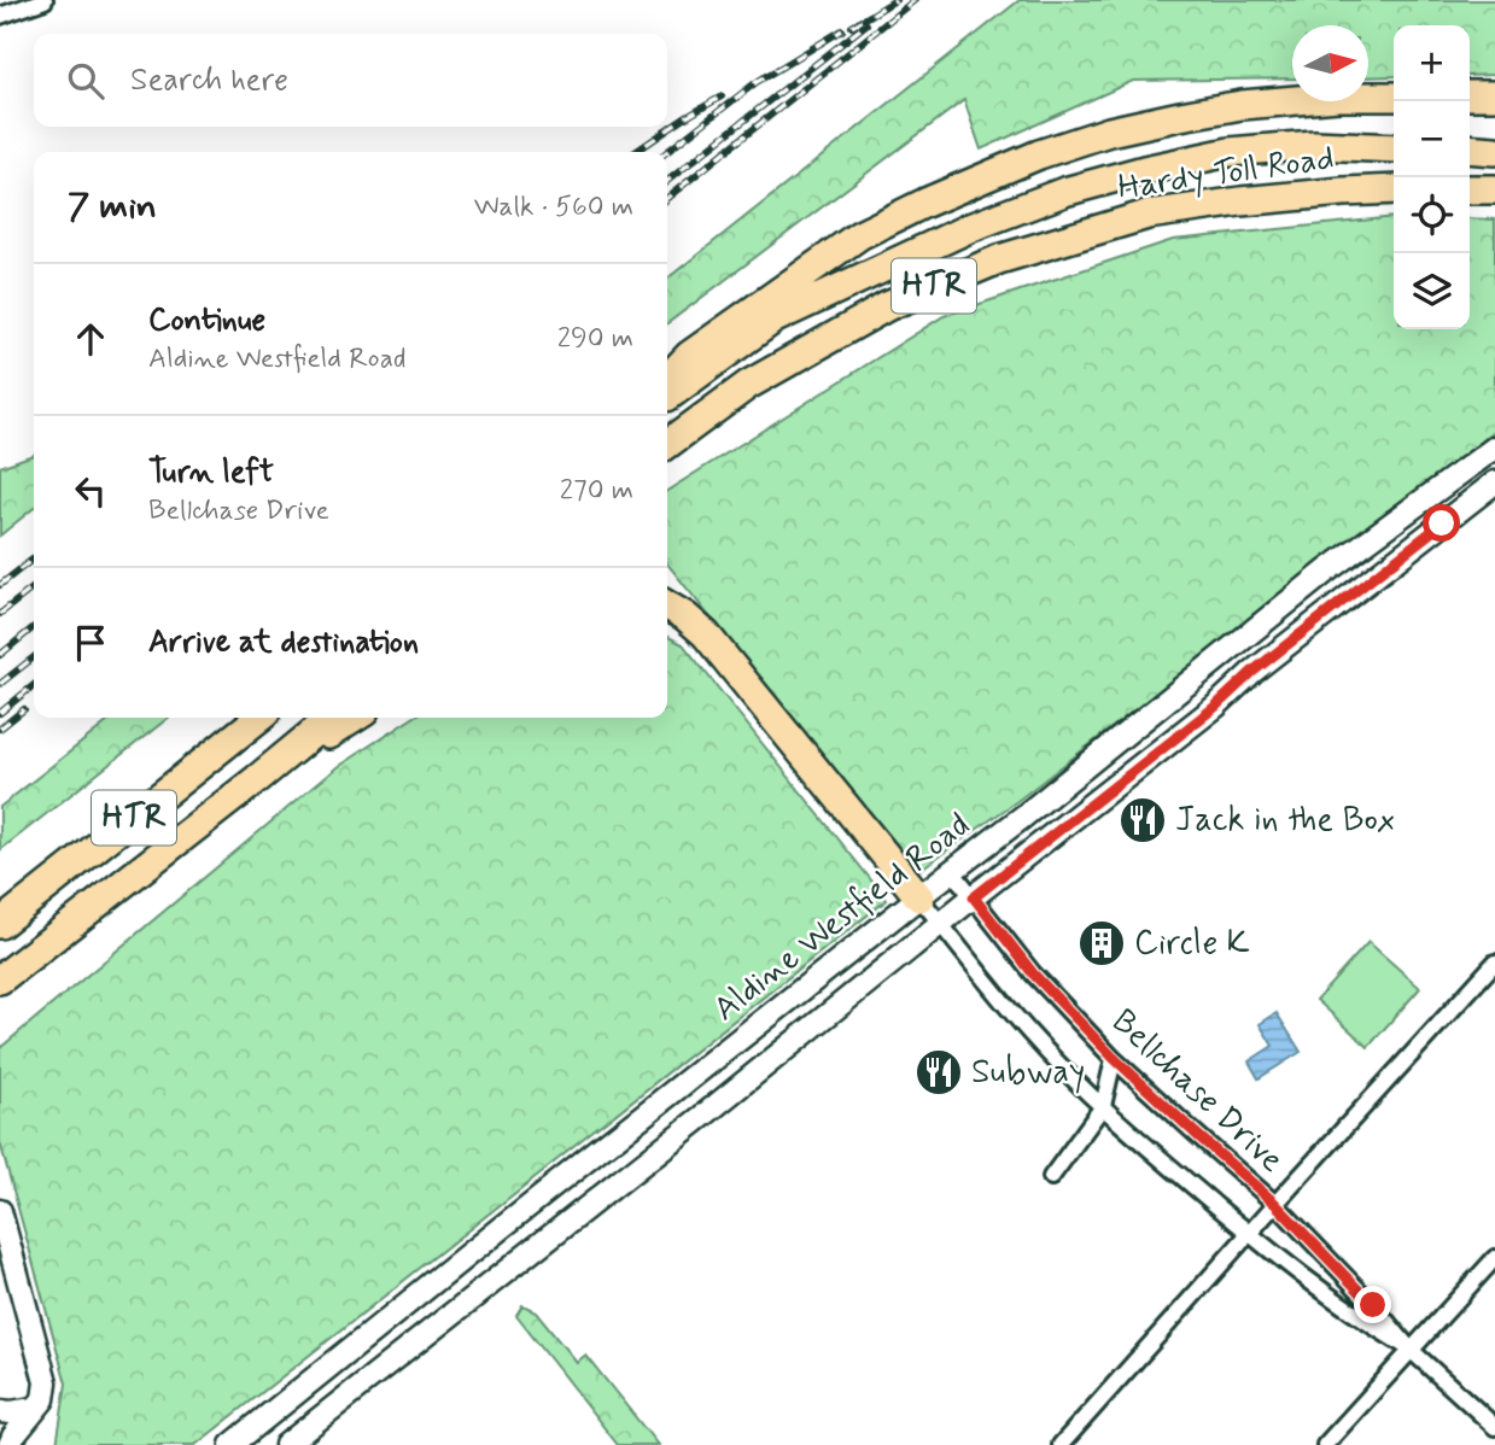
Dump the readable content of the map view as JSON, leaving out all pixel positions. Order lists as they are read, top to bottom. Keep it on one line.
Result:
{"streets":{"highway":["Hardy Toll Road","HTR"],"main road":["Aldine Westfield Road"],"street":["Bellchase Drive"]},"crossings":[["Aldine Westfield Road","Bellchase Drive"]],"places":{"restaurant":["Jack in the Box","Subway"],"building":["Circle K"]},"north":"right","page":{"map_buttons":["+","−"],"search":"Search here","heading":["7 min","Walk · 560 m"],"list":[["Continue","Aldine Westfield Road","290 m"],["Turn left","Bellchase Drive","270 m"],"Arrive at destination"]}}
